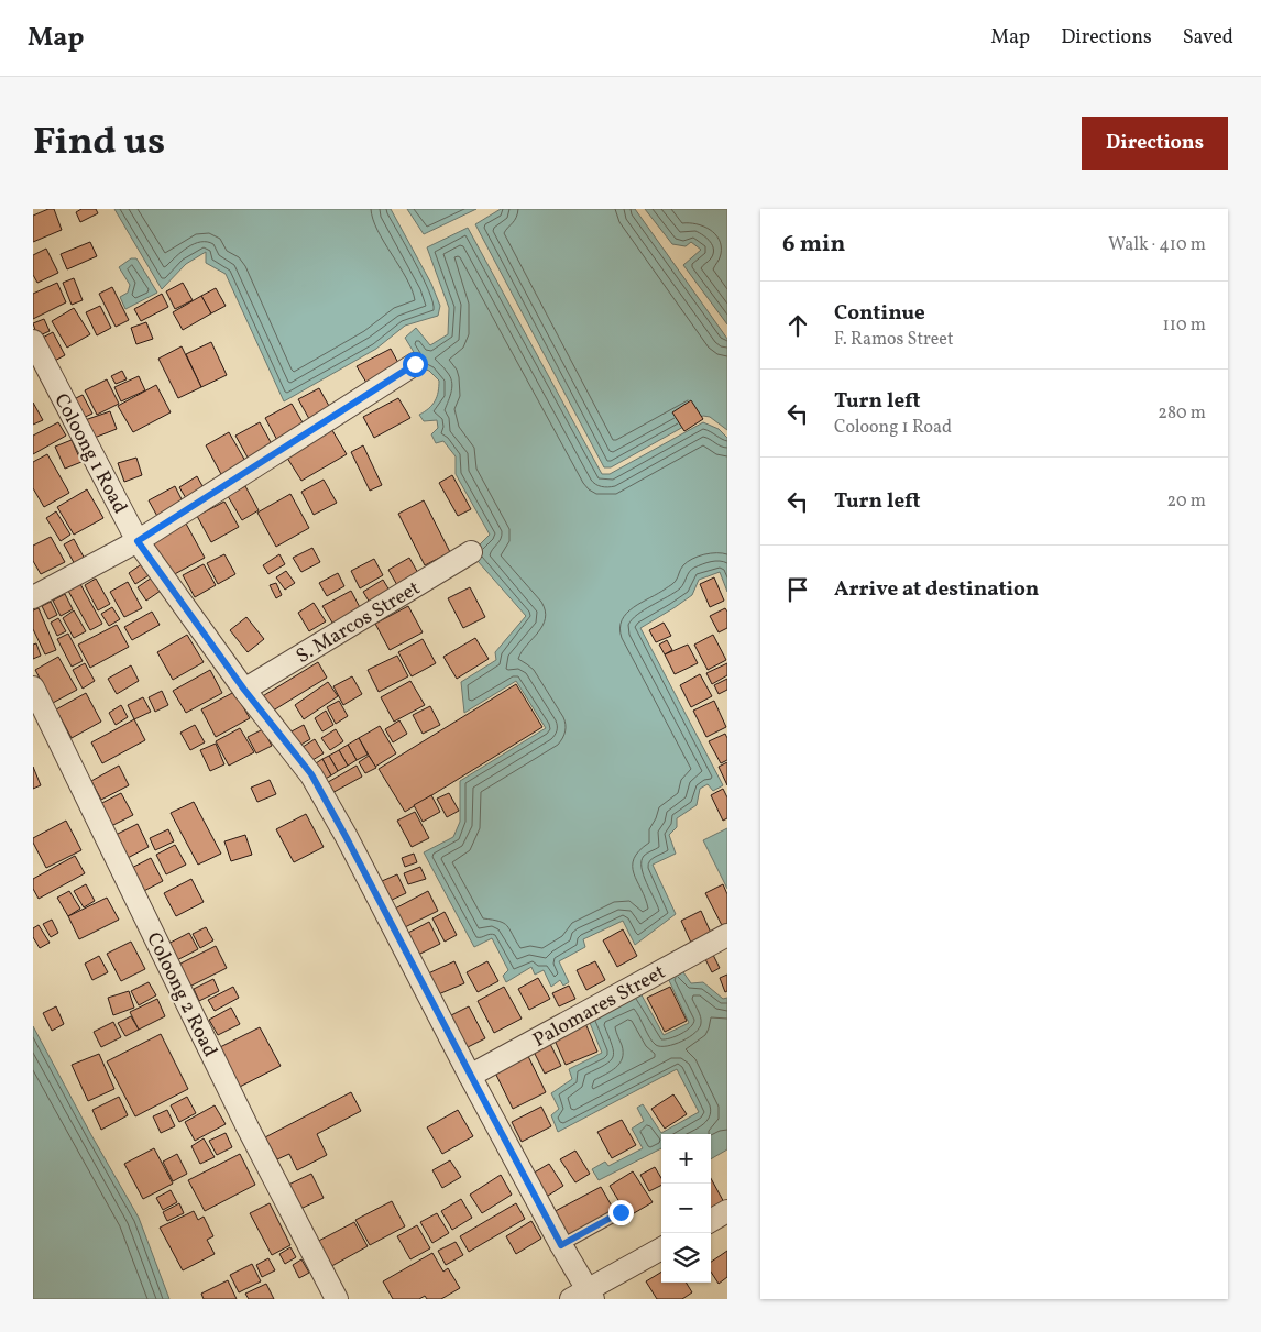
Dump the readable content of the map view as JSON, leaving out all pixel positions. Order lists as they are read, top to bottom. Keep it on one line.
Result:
{"streets":{"street":["Coloong 1 Road","S. Marcos Street","Coloong 2 Road","Palomares Street"]},"crossings":[["Coloong 1 Road","S. Marcos Street"],["Coloong 1 Road","Palomares Street"]],"page":{"header":"Map","nav":["Map","Directions","Saved"],"title":"Find us","buttons":"Directions","heading":["6 min","Walk · 410 m"],"list":[["Continue","F. Ramos Street","110 m"],["Turn left","Coloong 1 Road","280 m"],["Turn left","20 m"],"Arrive at destination"],"map_buttons":["+","−"]}}
